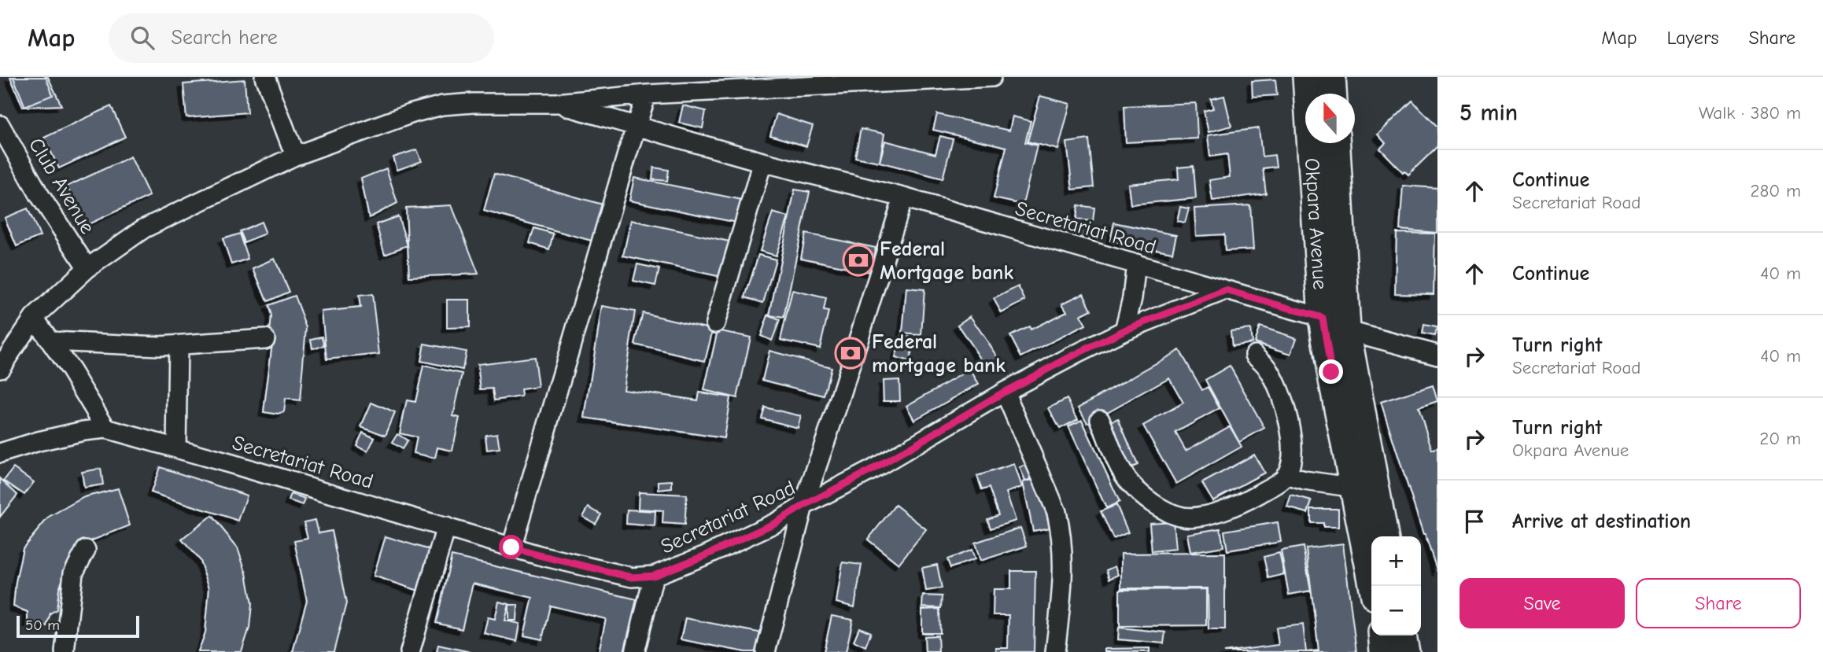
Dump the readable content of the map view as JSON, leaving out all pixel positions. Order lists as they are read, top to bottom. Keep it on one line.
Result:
{"streets":{"main road":["Okpara Avenue"],"street":["Club Avenue","Secretariat Road"]},"crossings":[["Okpara Avenue","Secretariat Road"]],"places":{"bank":["Federal Mortgage bank","Federal mortgage bank"]},"scale_bar":"50 m","north":"top","page":{"header":"Map","search":"Search here","nav":["Map","Layers","Share"],"heading":["5 min","Walk · 380 m"],"list":[["Continue","Secretariat Road","280 m"],["Continue","40 m"],["Turn right","Secretariat Road","40 m"],["Turn right","Okpara Avenue","20 m"],"Arrive at destination"],"map_buttons":["+","−"],"buttons":["Save","Share"],"scale":"50 m"}}
